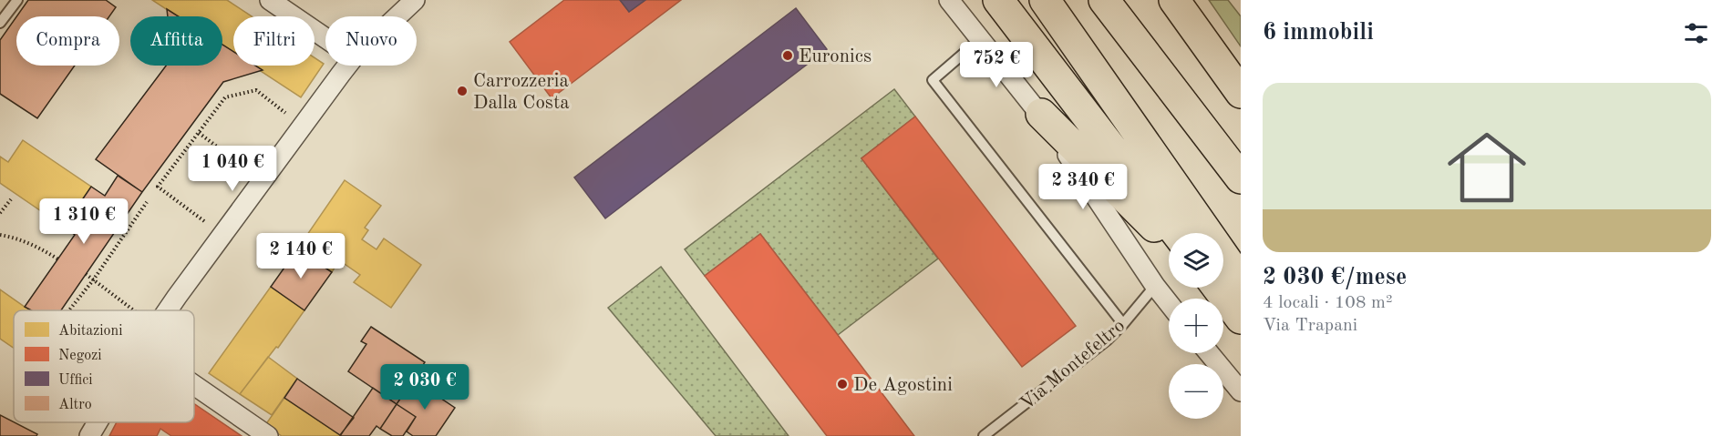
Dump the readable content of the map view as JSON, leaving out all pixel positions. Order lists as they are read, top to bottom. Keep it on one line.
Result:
{"streets":{"lane":["Via Montefeltro"]},"places":["Euronics","Carrozzeria Dalla Costa","De Agostini"],"legend":["Abitazioni","Negozi","Uffici","Altro"],"page":{"heading":"6 immobili","chip":["Compra","Affitta","Filtri","Nuovo"],"price":["752 €","1 040 €","2 340 €","1 310 €","2 140 €","2 030 €"],"list":[{"name":"2 030 €/mese","note":"4 locali · 108 m² · Via Trapani"}],"map_buttons":["+","−"]}}
